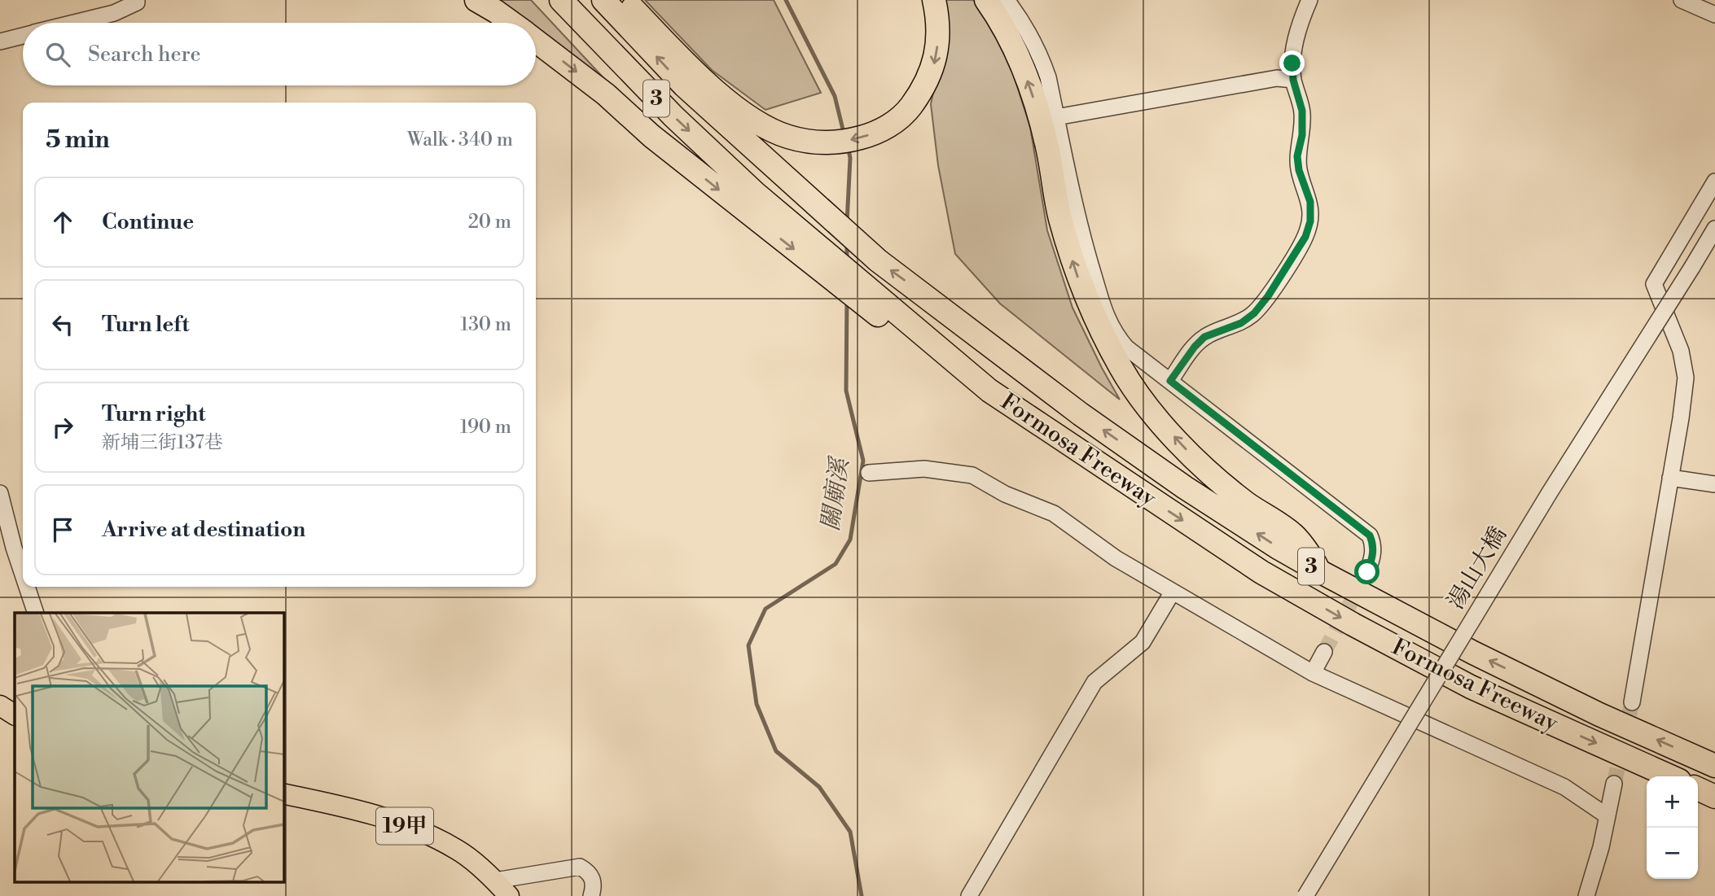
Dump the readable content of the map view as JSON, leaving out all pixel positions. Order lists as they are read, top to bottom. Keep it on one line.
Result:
{"streets":{"highway":["3","Formosa Freeway"],"main road":["19甲"],"street":["湯山大橋"]},"crossings":[["3","Formosa Freeway"]],"water":["關廟溪"],"page":{"search":"Search here","heading":["5 min","Walk · 340 m"],"list":[["Continue","20 m"],["Turn left","130 m"],["Turn right","新埔三街137巷","190 m"],"Arrive at destination"],"map_buttons":["+","−"]}}
